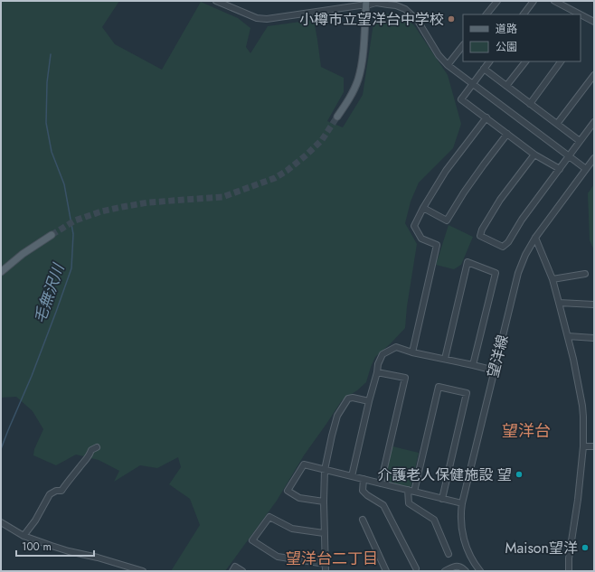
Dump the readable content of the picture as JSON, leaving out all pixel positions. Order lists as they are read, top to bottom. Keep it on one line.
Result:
{"streets":{"street":["望洋線"]},"districts":["望洋台","望洋台二丁目"],"water":["毛無沢川"],"places":["小樽市立望洋台中学校","介護老人保健施設 望","Maison望洋"],"legend":["道路","公園"],"scale_bar":"100 m"}
